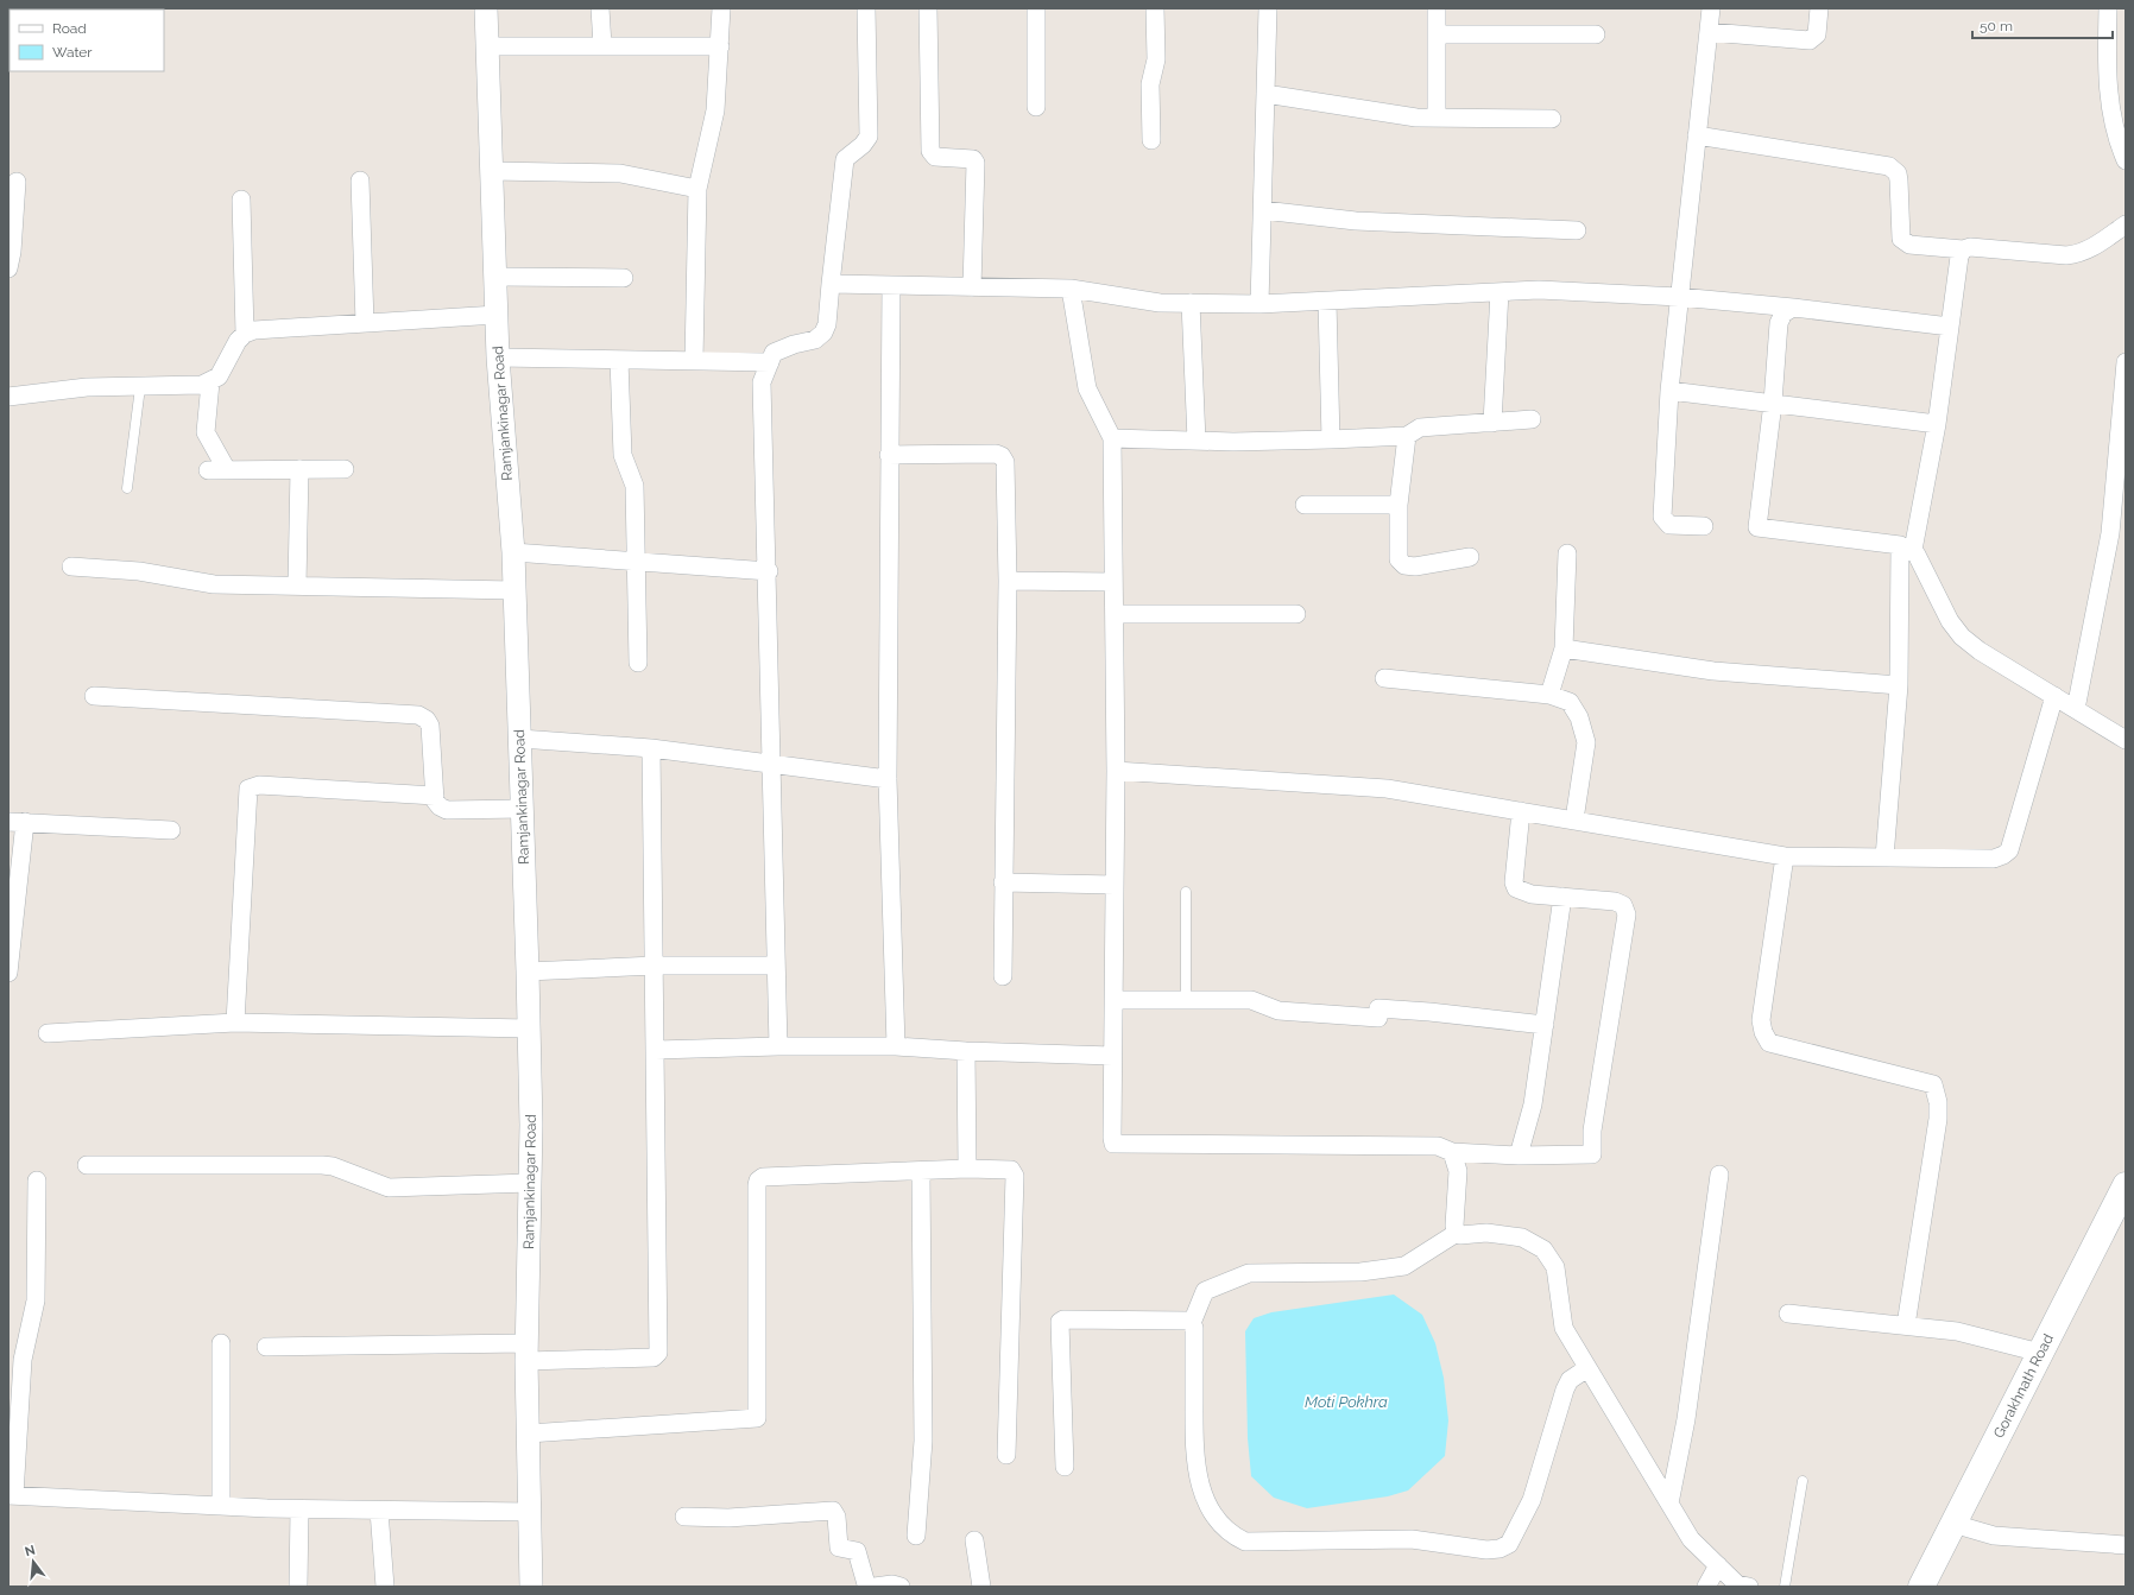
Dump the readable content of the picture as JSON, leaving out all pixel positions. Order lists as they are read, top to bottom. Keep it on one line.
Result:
{"streets":{"main road":["Gorakhnath Road"],"street":["Ramjankinagar Road"]},"water":["Moti Pokhra"],"legend":["Road","Water"],"scale_bar":"50 m","north":"top"}
